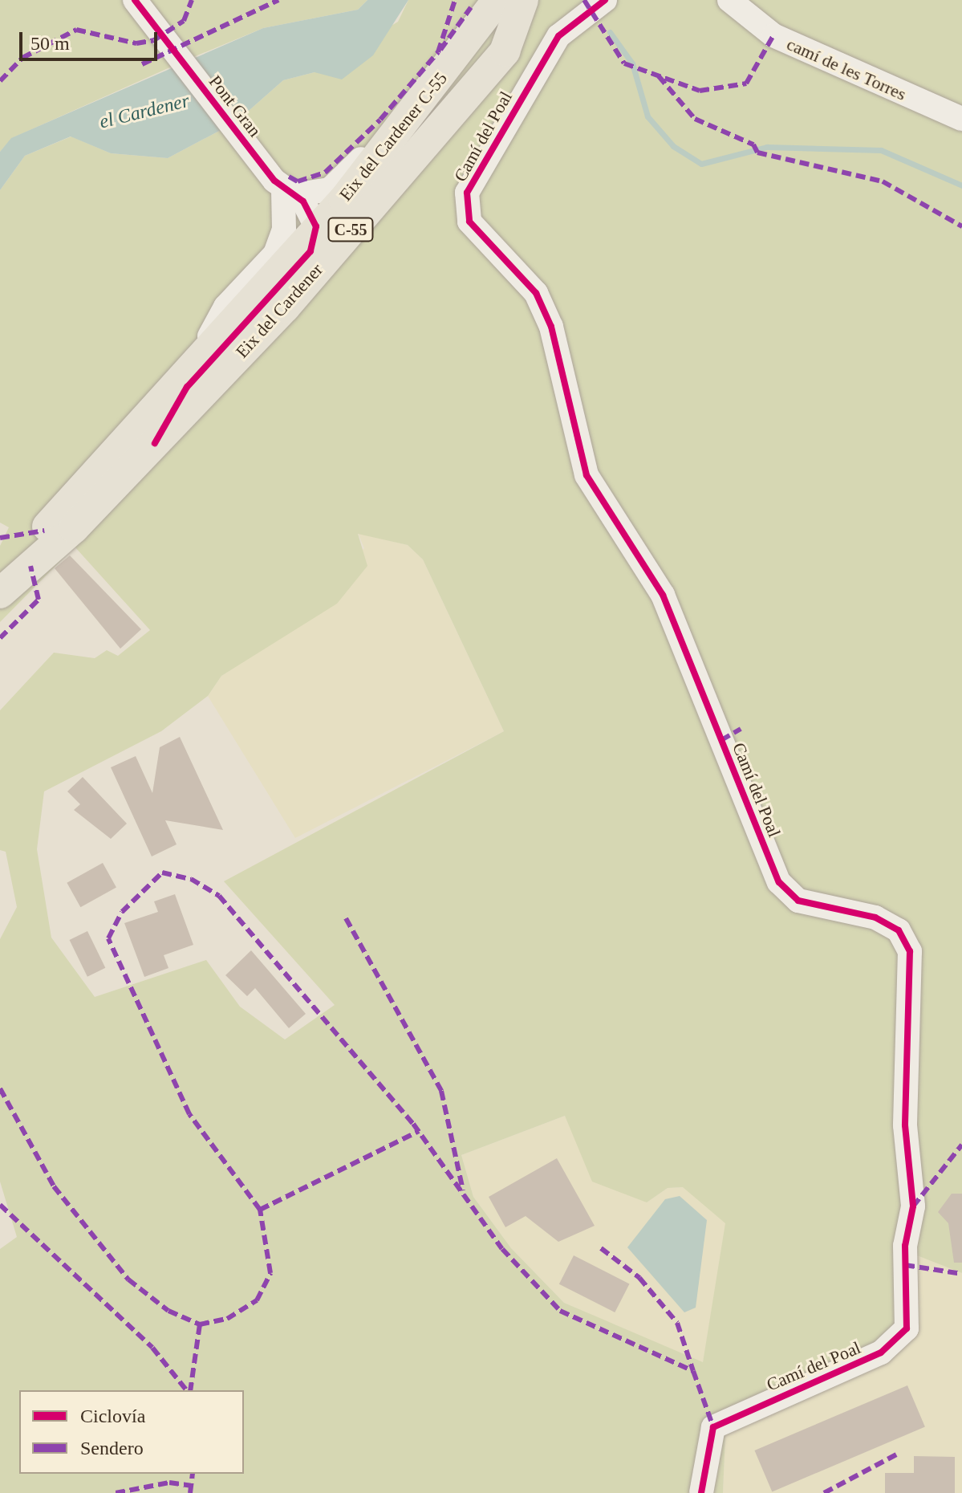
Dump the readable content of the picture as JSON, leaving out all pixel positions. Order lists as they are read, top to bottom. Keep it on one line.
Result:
{"streets":{"main road":["Eix del Cardener C-55","C-55","Eix del Cardener"],"street":["camí de les Torres","Pont Gran","Camí del Poal"]},"crossings":[["Pont Gran","Eix del Cardener C-55"],["Eix del Cardener C-55","C-55"]],"water":["el Cardener"],"legend":["Ciclovía","Sendero"],"scale_bar":"50 m"}
